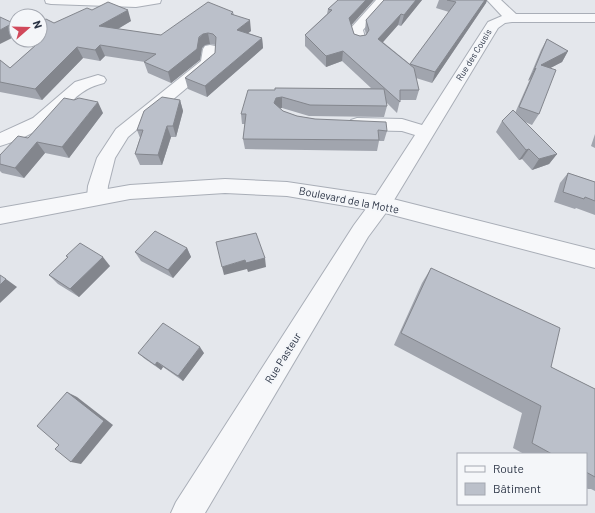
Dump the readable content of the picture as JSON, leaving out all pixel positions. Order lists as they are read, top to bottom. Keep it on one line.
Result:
{"streets":{"street":["Rue des Cousis","Boulevard de la Motte","Rue Pasteur"]},"crossings":[["Rue des Cousis","Boulevard de la Motte"],["Rue des Cousis","Rue Pasteur"],["Boulevard de la Motte","Rue Pasteur"]],"legend":["Route","Bâtiment"],"north":"right"}
